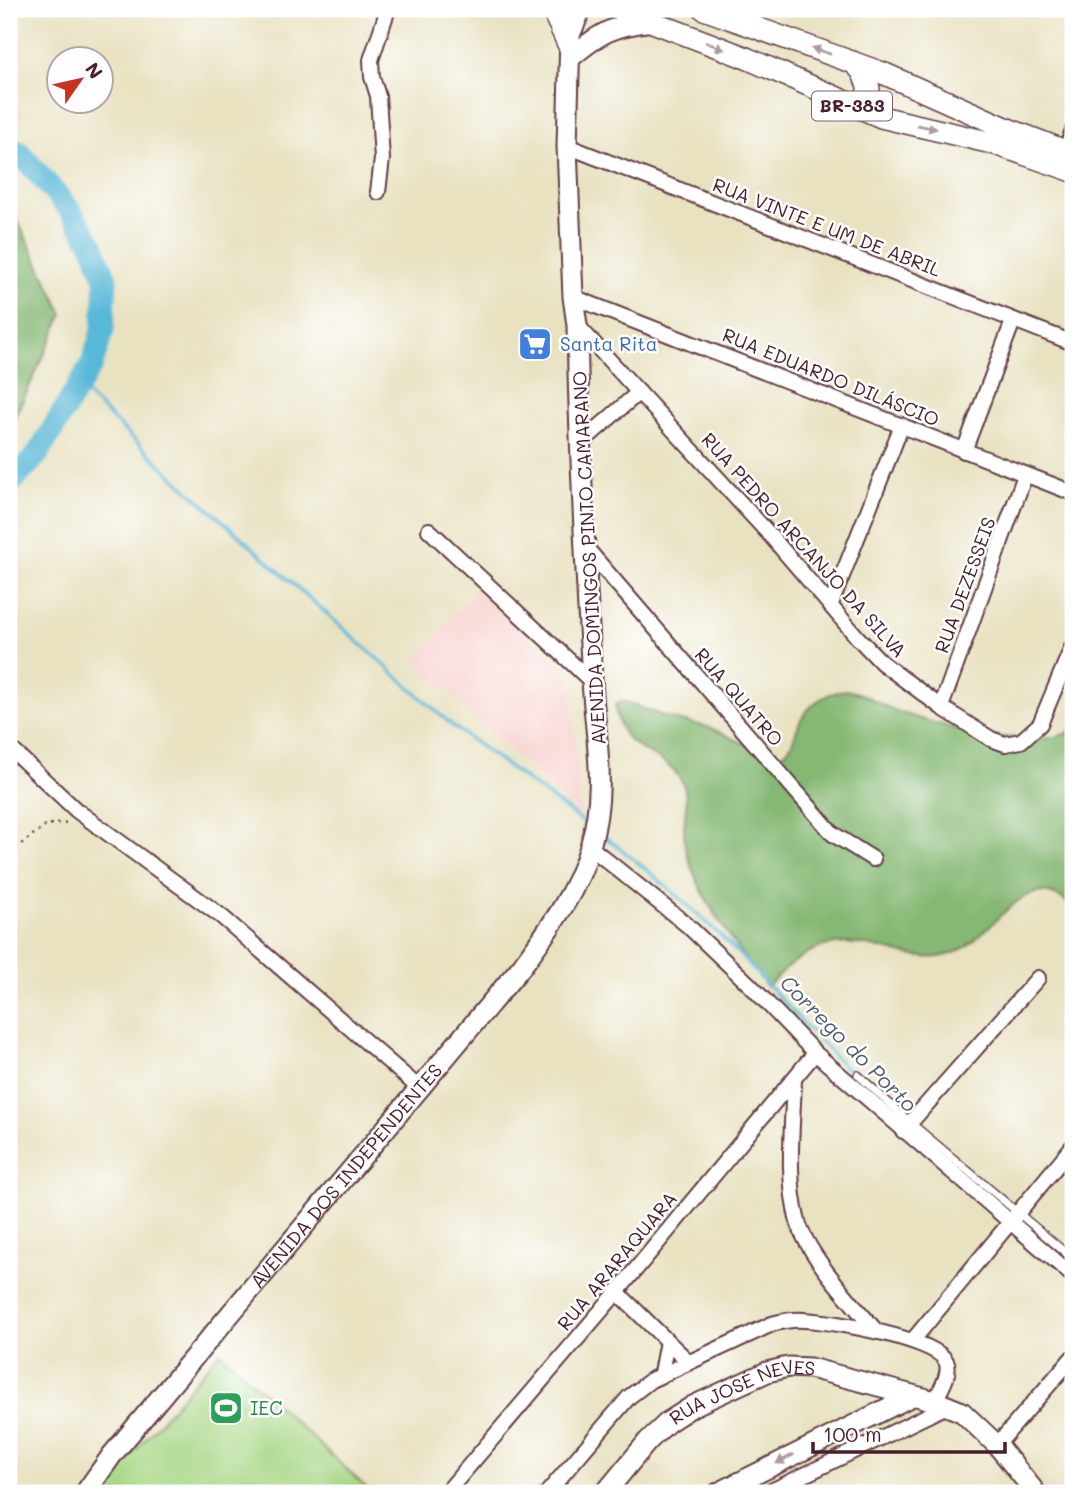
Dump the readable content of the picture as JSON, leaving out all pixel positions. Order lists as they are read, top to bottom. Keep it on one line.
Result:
{"streets":{"main road":["BR-383","AVENIDA DOMINGOS PINTO CAMARANO","AVENIDA DOS INDEPENDENTES","RUA JOSÉ NEVES"],"street":["RUA VINTE E UM DE ABRIL","RUA EDUARDO DILÁSCIO","RUA PEDRO ARCANJO DA SILVA","RUA DEZESSEIS","RUA QUATRO","RUA ARARAQUARA"]},"crossings":[["RUA VINTE E UM DE ABRIL","AVENIDA DOMINGOS PINTO CAMARANO"],["RUA EDUARDO DILÁSCIO","AVENIDA DOMINGOS PINTO CAMARANO"],["RUA EDUARDO DILÁSCIO","RUA DEZESSEIS"],["RUA PEDRO ARCANJO DA SILVA","AVENIDA DOMINGOS PINTO CAMARANO"],["RUA PEDRO ARCANJO DA SILVA","RUA DEZESSEIS"],["AVENIDA DOMINGOS PINTO CAMARANO","RUA QUATRO"],["AVENIDA DOMINGOS PINTO CAMARANO","AVENIDA DOS INDEPENDENTES"]],"water":["Corrego do Porto"],"places":{"supermarket":["Santa Rita"],"sports":["IEC"]},"scale_bar":"100 m","north":"top right"}
